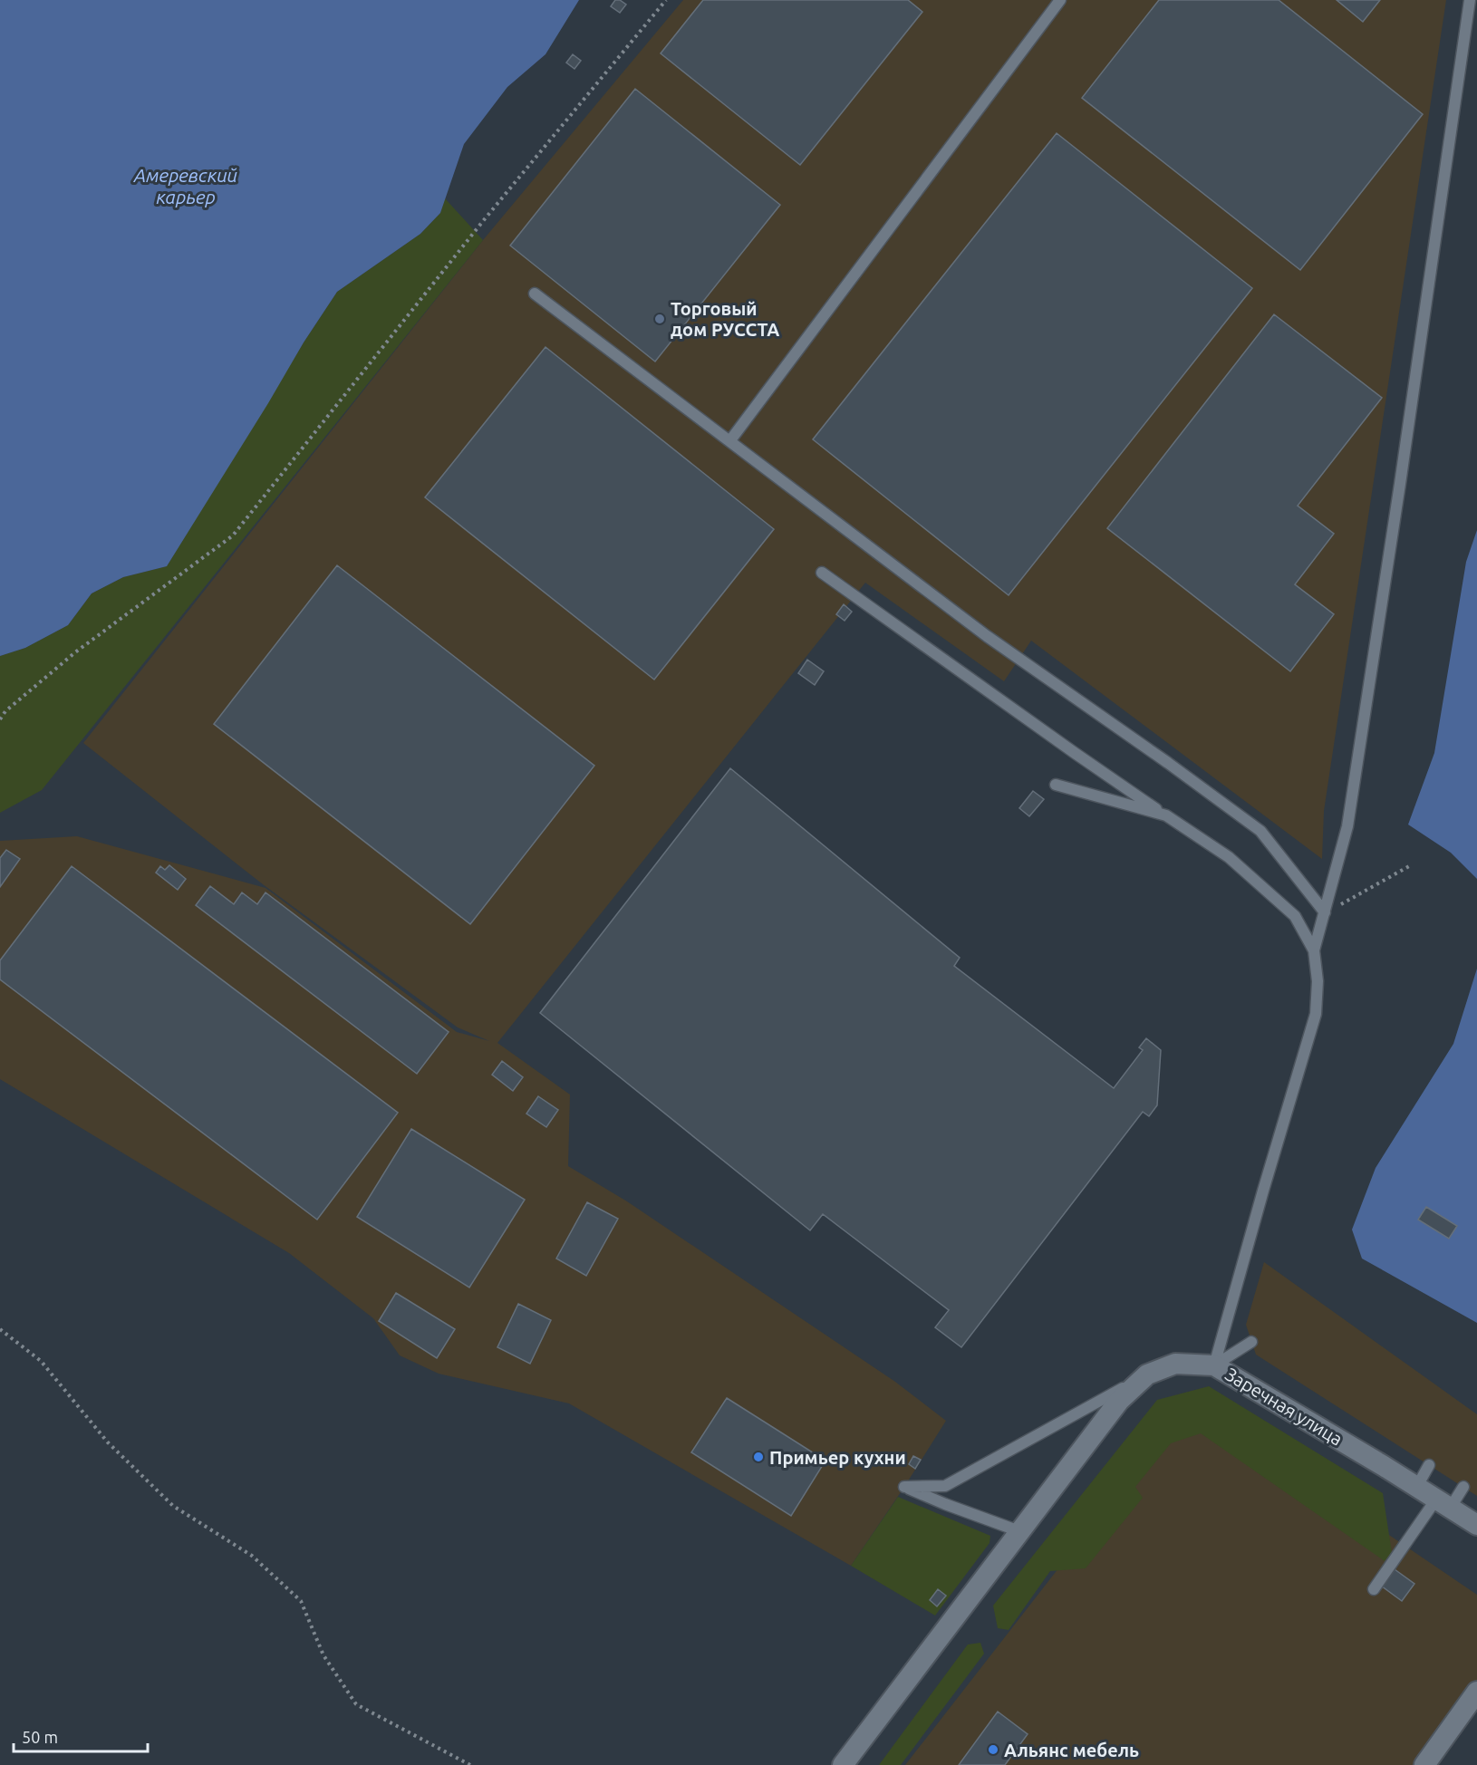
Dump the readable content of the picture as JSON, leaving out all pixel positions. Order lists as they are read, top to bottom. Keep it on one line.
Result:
{"streets":{"street":["Заречная улица"]},"water":["Амеревский карьер"],"places":["Торговый дом РУССТА","Примьер кухни","Альянс мебель"],"scale_bar":"50 m"}
